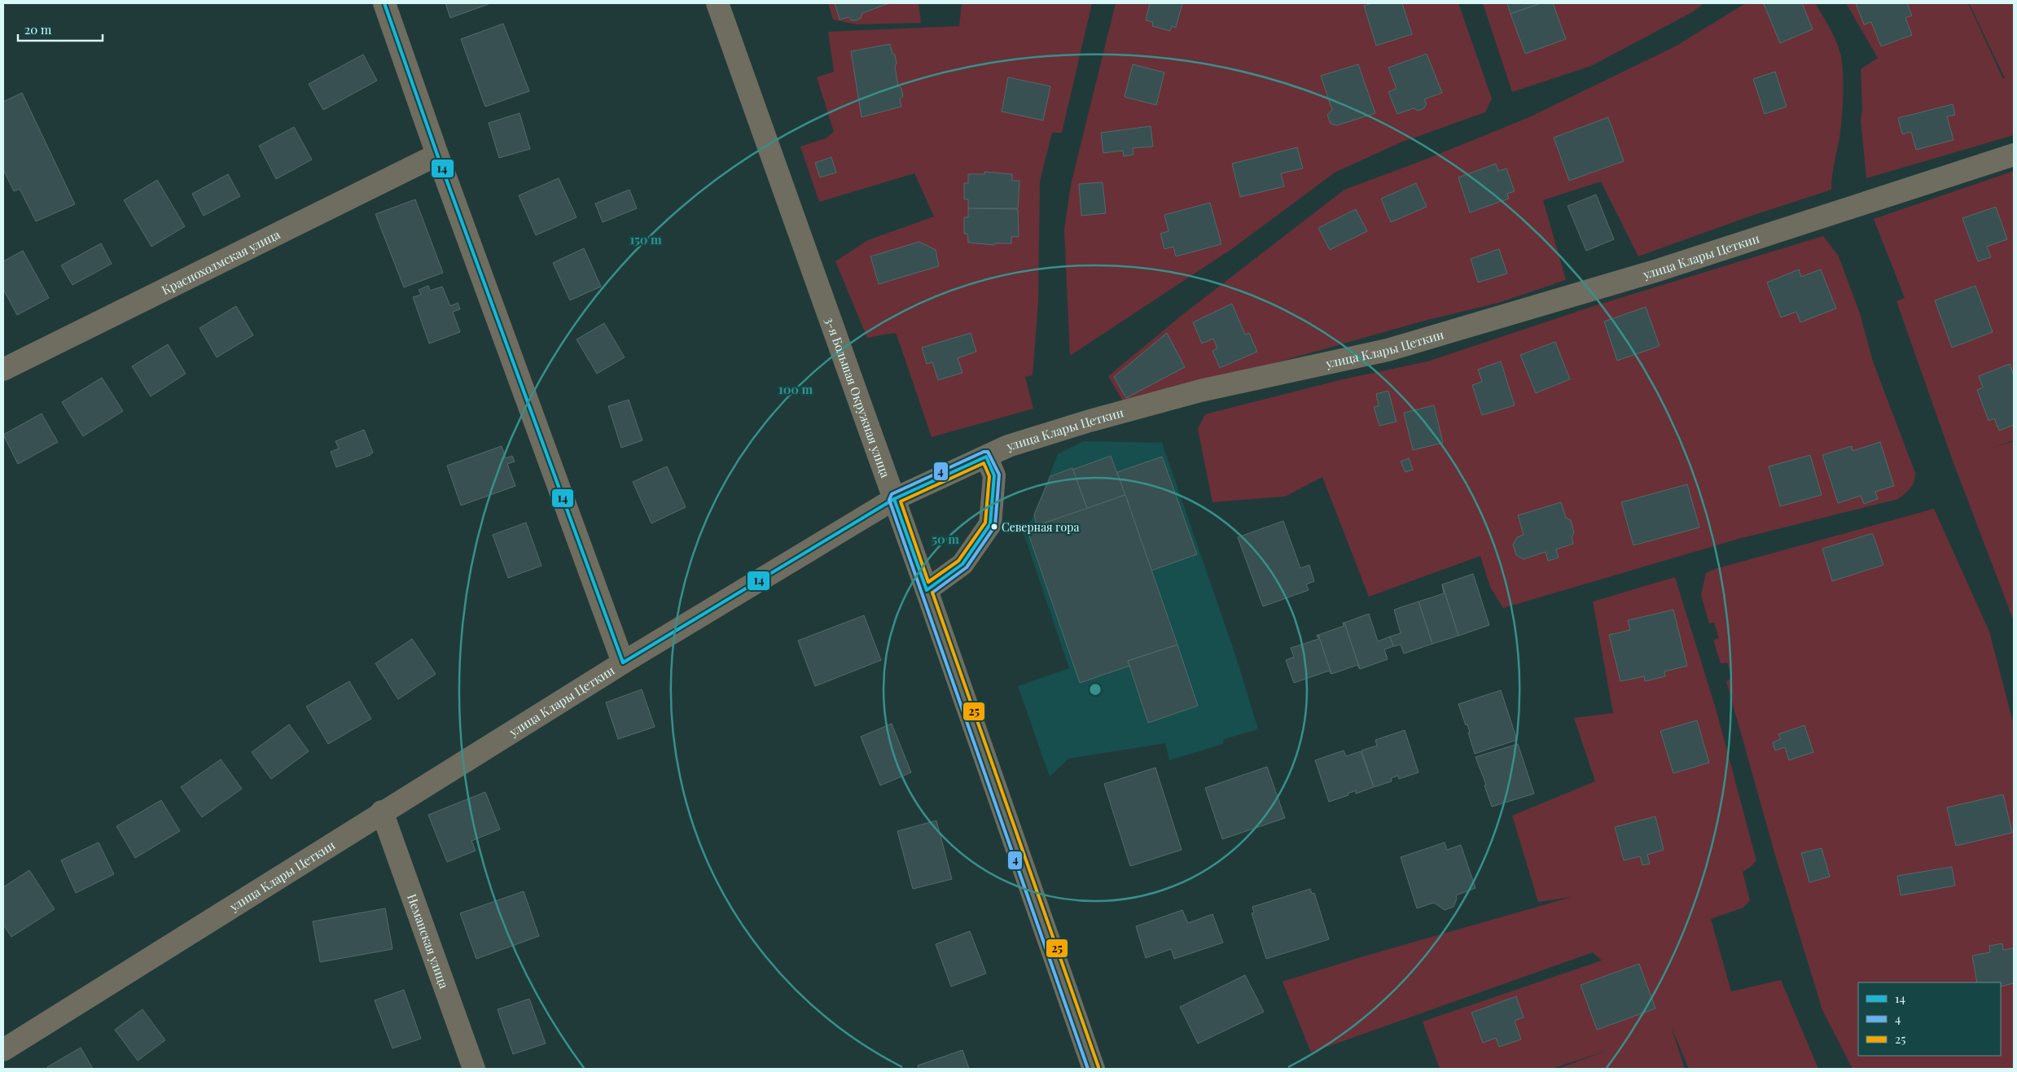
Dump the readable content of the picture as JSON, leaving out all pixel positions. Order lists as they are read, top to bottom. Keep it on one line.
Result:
{"streets":{"street":["улица Клары Цеткин","Краснохолмская улица","3-я Большая Окружная улица","Неманская улица"]},"crossings":[["улица Клары Цеткин","3-я Большая Окружная улица"],["улица Клары Цеткин","Неманская улица"]],"places":["Северная гора"],"lines":["transit line 14","transit line 4","transit line 25"],"legend":["14","4","25"],"scale_bar":"20 m","rings":["150 m","100 m","50 m"]}
